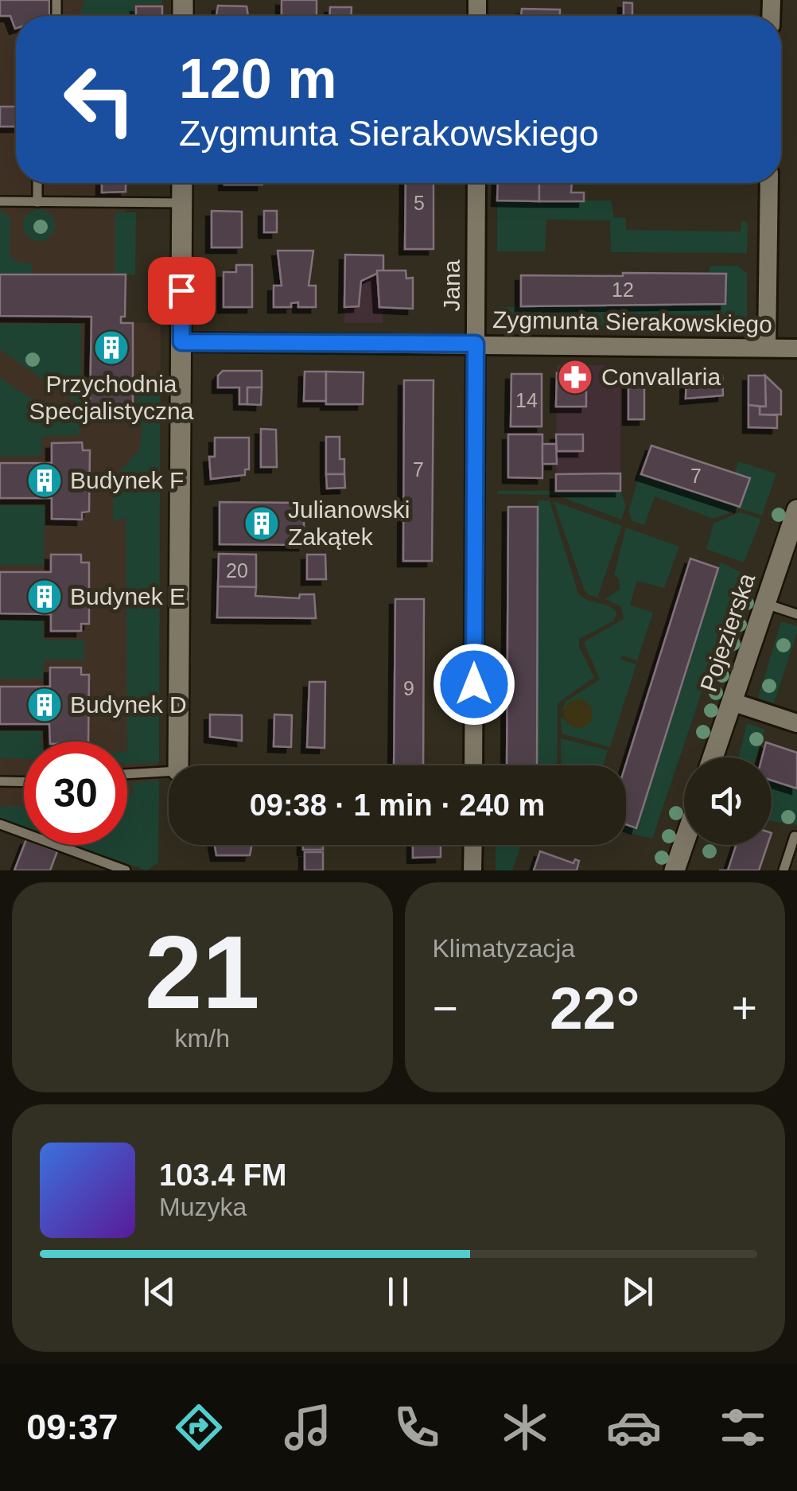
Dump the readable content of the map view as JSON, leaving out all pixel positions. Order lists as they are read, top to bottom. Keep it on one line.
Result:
{"streets":{"street":["Jana","Zygmunta Sierakowskiego","Pojezierska"]},"crossings":[["Jana","Zygmunta Sierakowskiego"]],"places":{"building":["Przychodnia Specjalistyczna","Budynek F","Julianowski Zakątek","Budynek E","Budynek D"],"pharmacy":["Convallaria"]},"house_numbers":["5","12","14","7","7","20","9"],"page":{"turn":["120 m","Zygmunta Sierakowskiego"],"limit":"30","trip":"09:38 · 1 min · 240 m","tile":[["21","km/h"],"Klimatyzacja"],"heat":["−","22°","+"],"song":["103.4 FM","Muzyka"],"tabs":"09:37"}}
